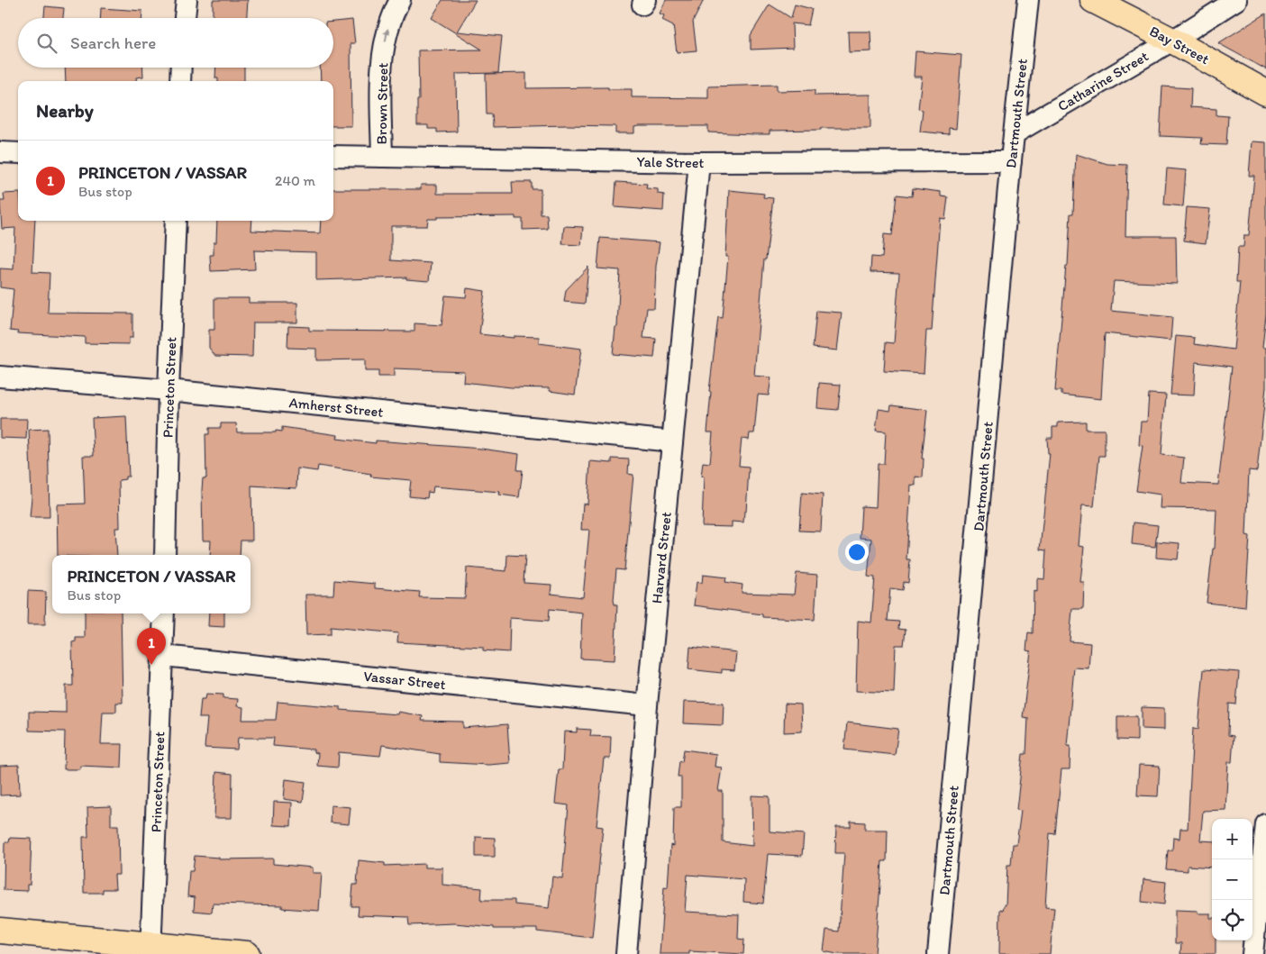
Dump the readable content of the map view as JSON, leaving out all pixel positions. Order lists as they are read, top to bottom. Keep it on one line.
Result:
{"streets":{"main road":["Bay Street"],"street":["Catharine Street","Brown Street","Dartmouth Street","Yale Street","Princeton Street","Amherst Street","Harvard Street","Vassar Street"]},"crossings":[["Bay Street","Catharine Street"],["Catharine Street","Dartmouth Street"],["Brown Street","Yale Street"],["Dartmouth Street","Yale Street"],["Yale Street","Harvard Street"],["Princeton Street","Amherst Street"],["Princeton Street","Vassar Street"],["Amherst Street","Harvard Street"],["Harvard Street","Vassar Street"]],"one_way":["Brown Street"],"page":{"search":"Search here","heading":"Nearby","list":[{"mark":"1","name":"PRINCETON / VASSAR","note":"Bus stop","value":"240 m"}],"popup":["PRINCETON / VASSAR","Bus stop"],"pins":"1","map_buttons":["+","−"]}}
